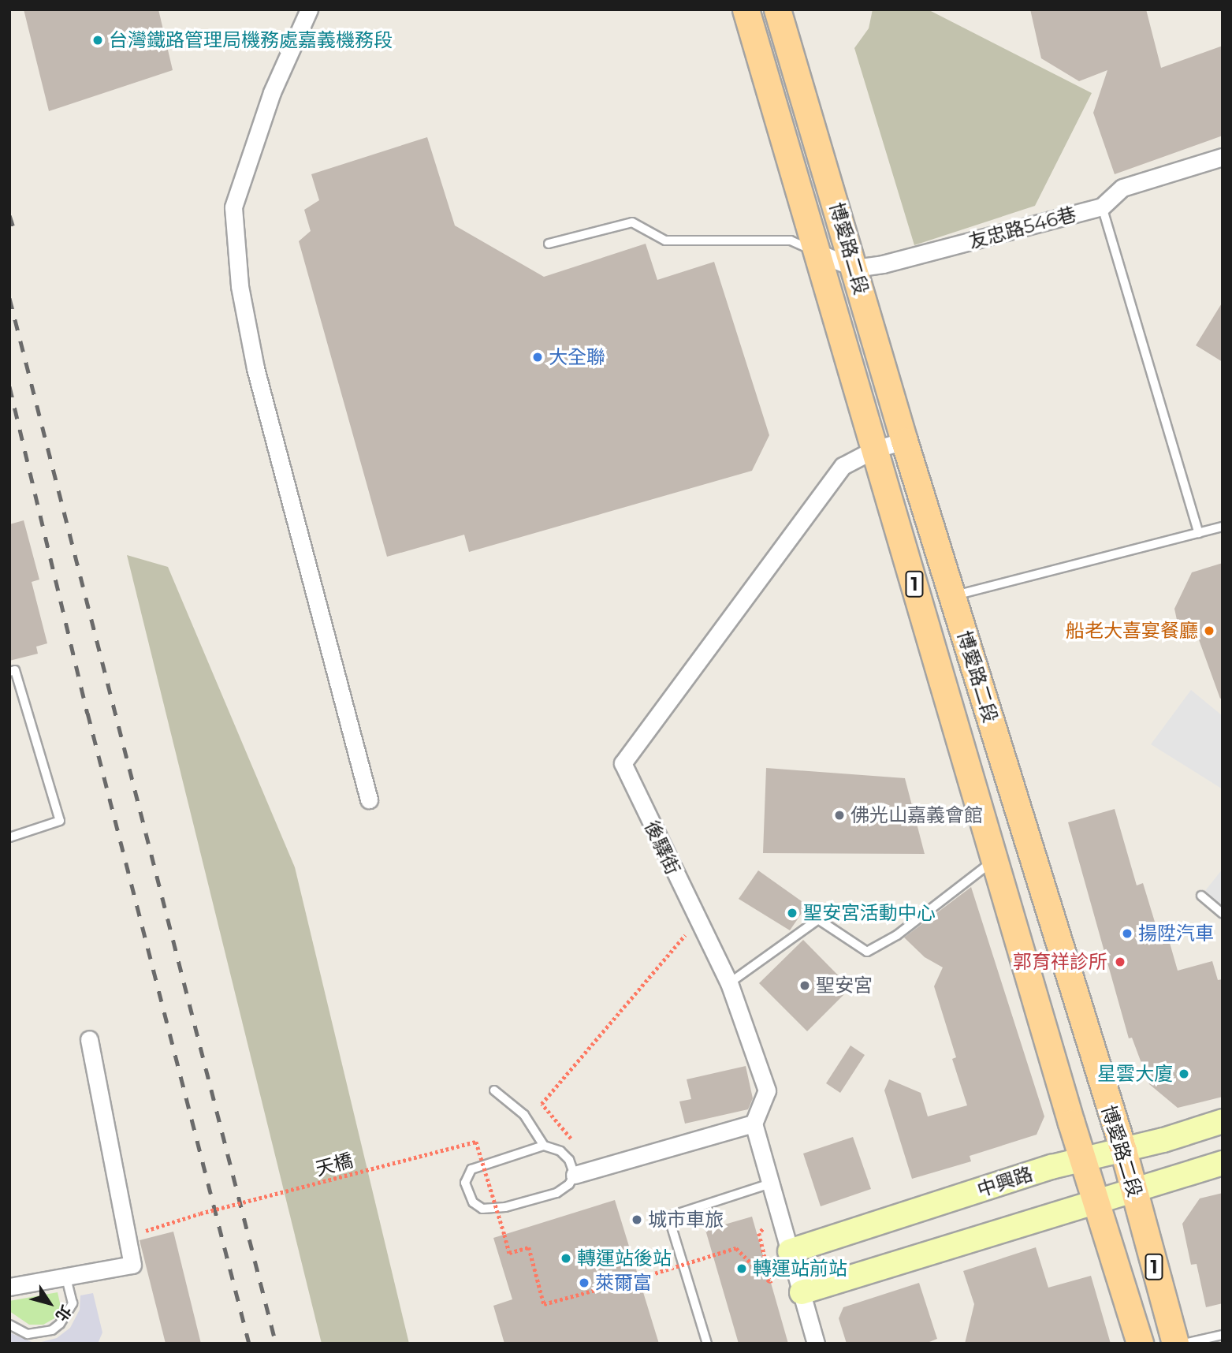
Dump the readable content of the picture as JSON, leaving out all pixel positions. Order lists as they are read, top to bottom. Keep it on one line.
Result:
{"streets":{"main road":["博愛路二段","1"],"street":["友忠路546巷","後驛街","中興路"],"path":["天橋"]},"crossings":[["友忠路546巷","博愛路二段"],["博愛路二段","後驛街"],["博愛路二段","中興路"]],"places":["台灣鐵路管理局機務處嘉義機務段","大全聯","船老大喜宴餐廳","佛光山嘉義會館","聖安宮活動中心","揚陞汽車","郭育祥診所","聖安宮","星雲大廈","城市車旅","轉運站後站","轉運站前站","萊爾富"],"north":"bottom right"}
